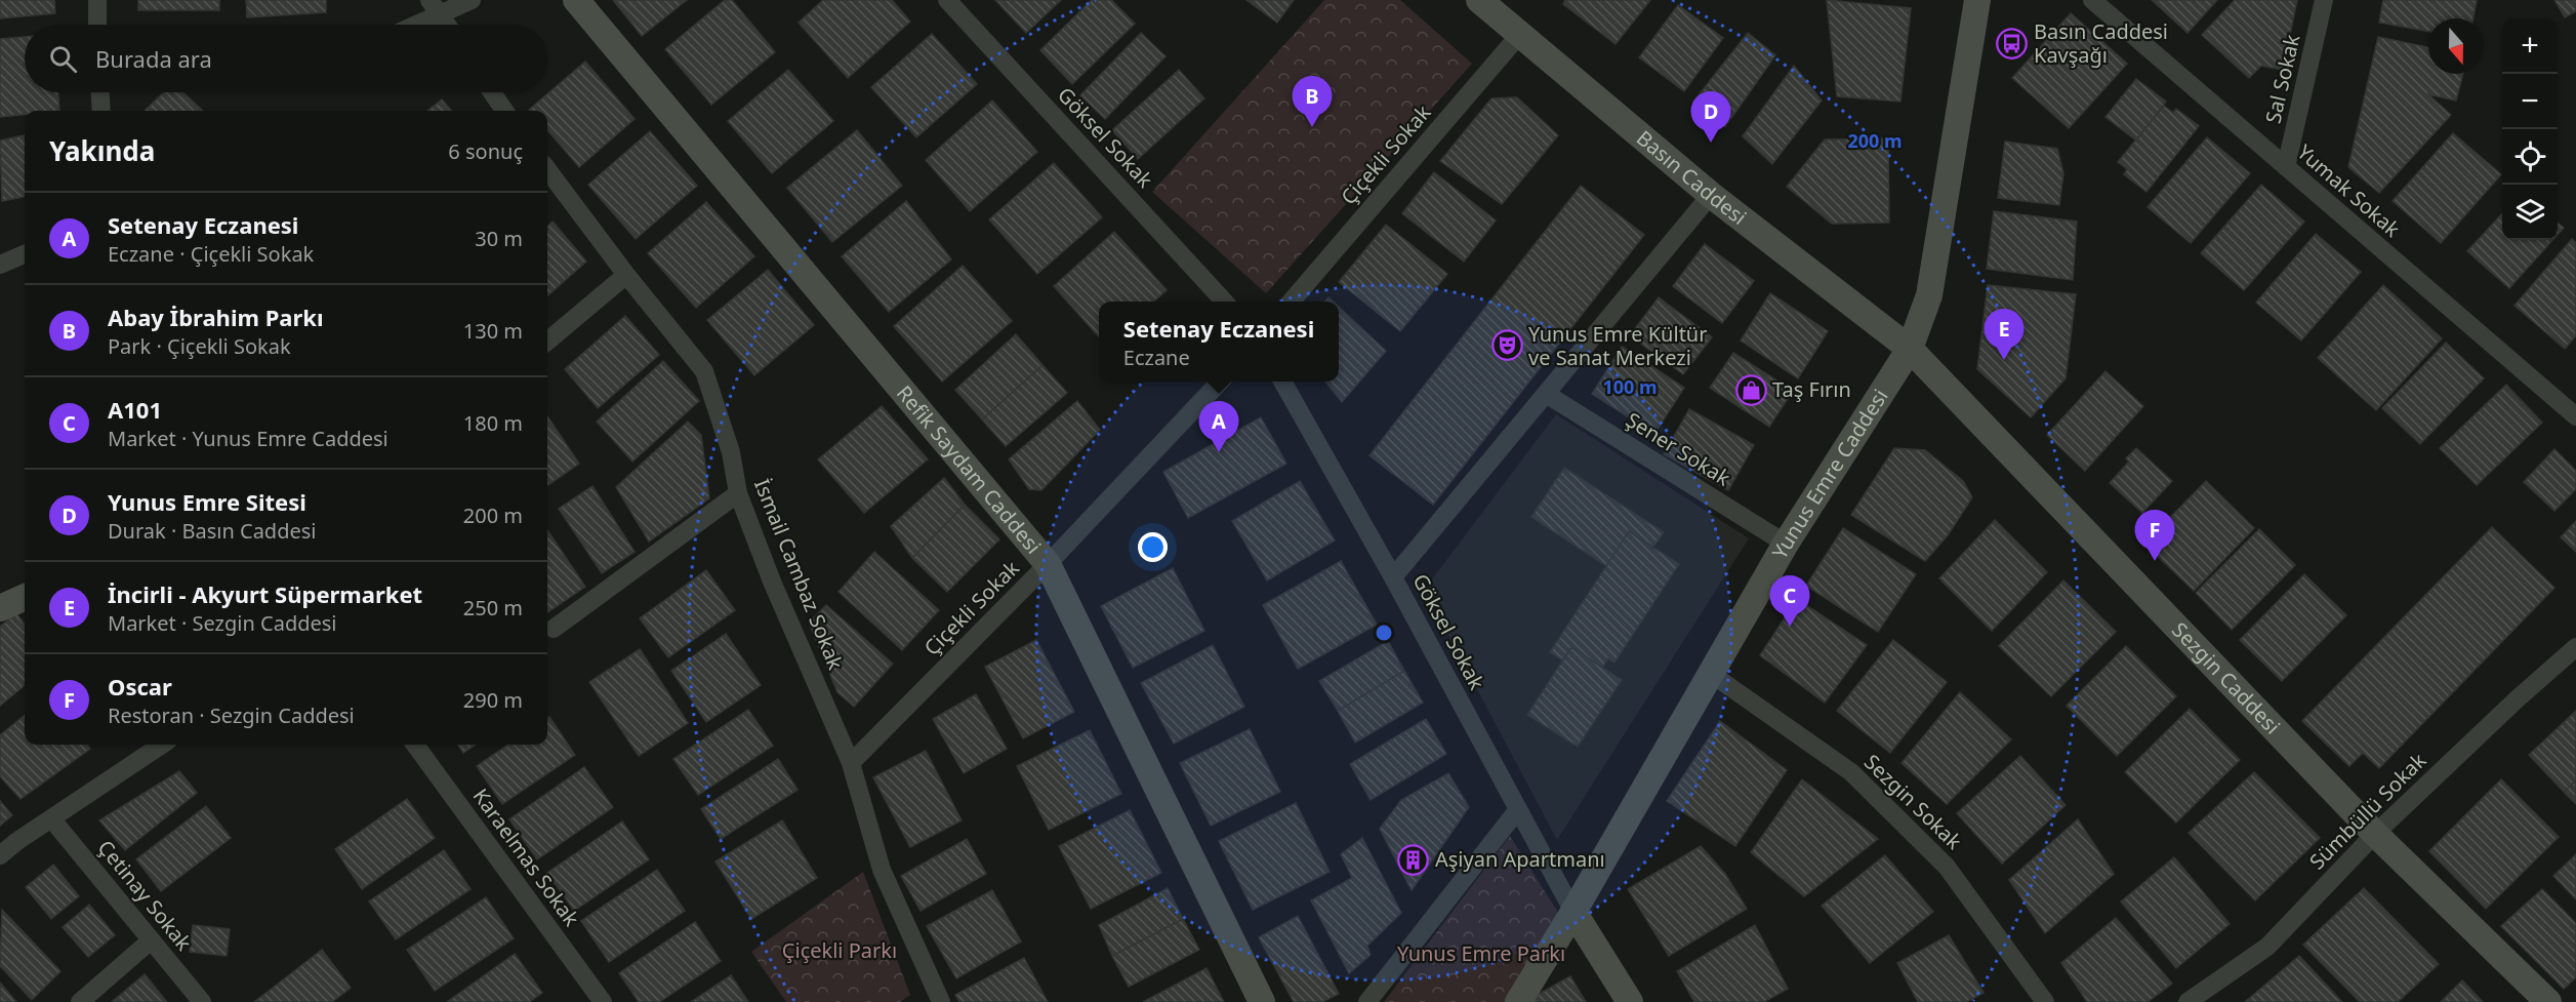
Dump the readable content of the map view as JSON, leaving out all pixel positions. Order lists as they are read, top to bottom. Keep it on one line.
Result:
{"streets":{"street":["Sal Sokak","Göksel Sokak","Çiçekli Sokak","Basın Caddesi","Yumak Sokak","Şener Sokak","Refik Saydam Caddesi","Yunus Emre Caddesi","İsmail Cambaz Sokak","Sezgin Caddesi","Sezgin Sokak","Sümbüllü Sokak","Karaelmas Sokak","Çetinay Sokak"]},"crossings":[["Sal Sokak","Yumak Sokak"],["Göksel Sokak","Yunus Emre Caddesi"],["Çiçekli Sokak","Basın Caddesi"],["Çiçekli Sokak","Refik Saydam Caddesi"],["Çiçekli Sokak","İsmail Cambaz Sokak"],["Basın Caddesi","Yunus Emre Caddesi"],["Basın Caddesi","Sezgin Caddesi"],["Şener Sokak","Yunus Emre Caddesi"],["Yunus Emre Caddesi","Sezgin Caddesi"],["Yunus Emre Caddesi","Sezgin Sokak"],["Sezgin Caddesi","Sümbüllü Sokak"]],"parks":["Çiçekli Parkı","Yunus Emre Parkı"],"places":{"bus stop":["Basın Caddesi Kavşağı"],"theatre":["Yunus Emre Kültür ve Sanat Merkezi"],"shop":["Taş Fırın"],"building":["Aşiyan Apartmanı"]},"north":"bottom","page":{"map_buttons":["+","−"],"search":"Burada ara","pins":["B","D","E","A","F","C"],"heading":["Yakında","6 sonuç"],"list":[{"mark":"A","name":"Setenay Eczanesi","note":"Eczane · Çiçekli Sokak","value":"30 m"},{"mark":"B","name":"Abay İbrahim Parkı","note":"Park · Çiçekli Sokak","value":"130 m"},{"mark":"C","name":"A101","note":"Market · Yunus Emre Caddesi","value":"180 m"},{"mark":"D","name":"Yunus Emre Sitesi","note":"Durak · Basın Caddesi","value":"200 m"},{"mark":"E","name":"İncirli - Akyurt Süpermarket","note":"Market · Sezgin Caddesi","value":"250 m"},{"mark":"F","name":"Oscar","note":"Restoran · Sezgin Caddesi","value":"290 m"}],"popup":["Setenay Eczanesi","Eczane"]},"rings":["200 m","100 m"]}
